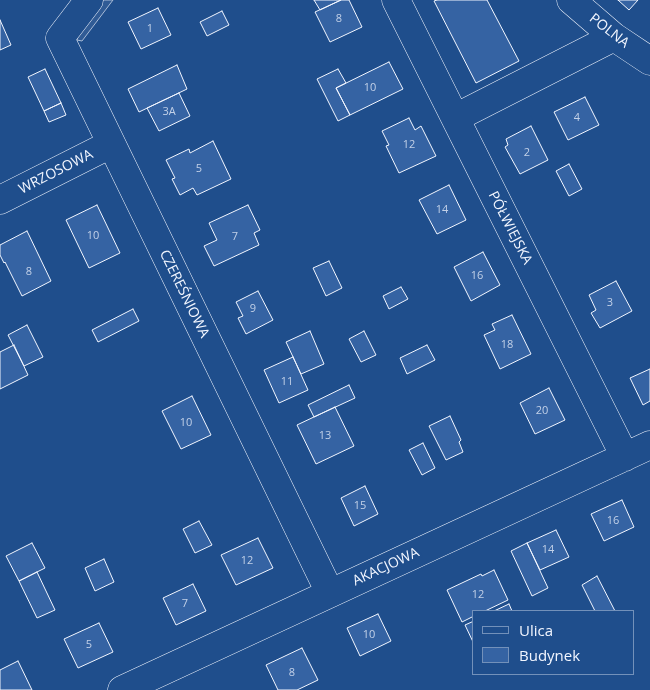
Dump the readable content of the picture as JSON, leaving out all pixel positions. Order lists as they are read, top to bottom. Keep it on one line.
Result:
{"streets":{"street":["POLNA","WRZOSOWA","PÓŁWIEJSKA","CZEREŚNIOWA","AKACJOWA"]},"crossings":[["WRZOSOWA","CZEREŚNIOWA"],["PÓŁWIEJSKA","AKACJOWA"],["CZEREŚNIOWA","AKACJOWA"]],"house_numbers":["8","1","10","3A","4","12","2","5","14","10","7","8","16","3","9","18","11","20","10","13","15","16","14","12","12","7","10","5","8"],"legend":["Ulica","Budynek"]}
